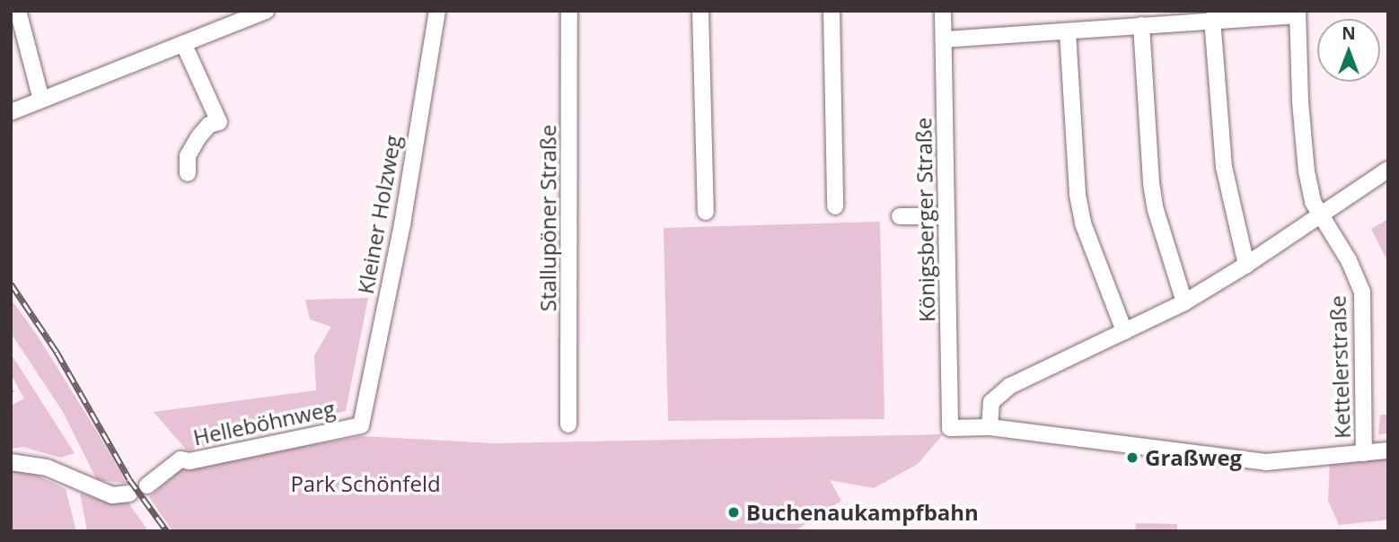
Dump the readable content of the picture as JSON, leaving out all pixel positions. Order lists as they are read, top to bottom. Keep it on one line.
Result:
{"streets":{"street":["Kleiner Holzweg","Stallupöner Straße","Königsberger Straße","Kettelerstraße","Helleböhnweg"]},"crossings":[["Kleiner Holzweg","Helleböhnweg"]],"parks":["Park Schönfeld"],"places":["Graßweg","Buchenaukampfbahn"],"north":"top"}
